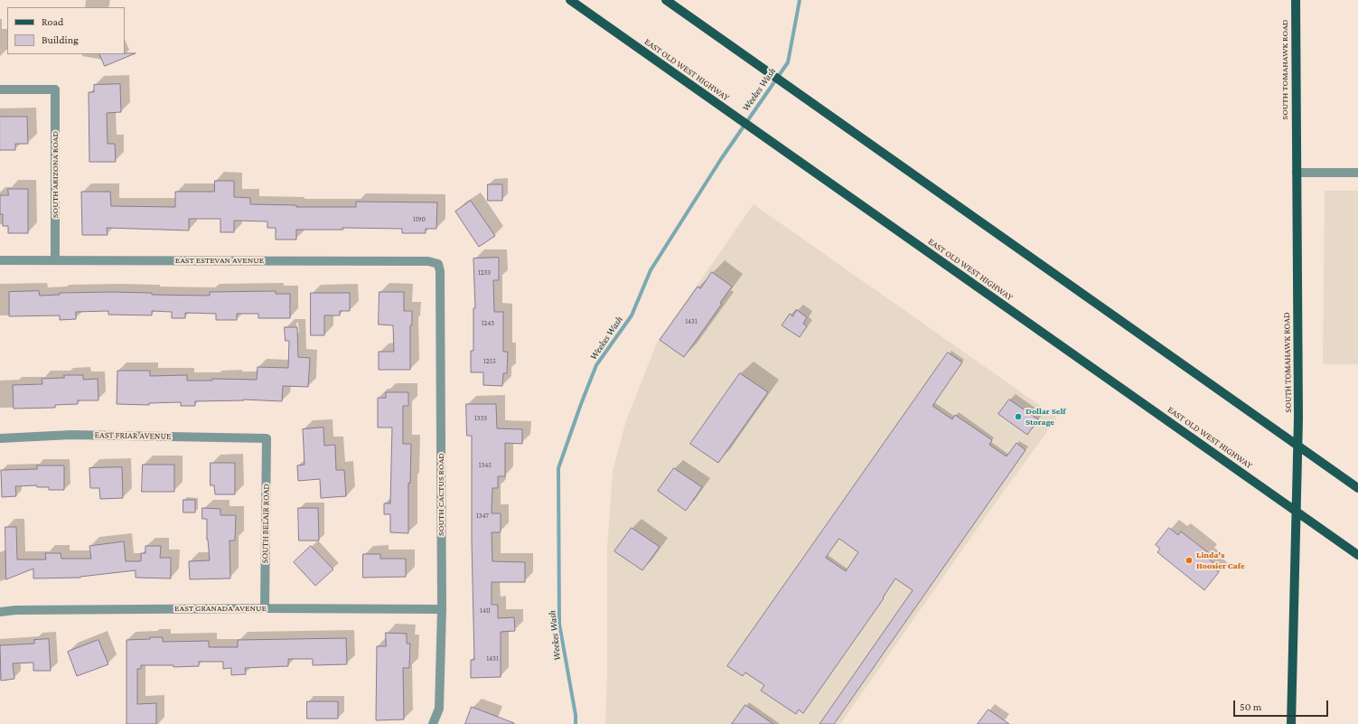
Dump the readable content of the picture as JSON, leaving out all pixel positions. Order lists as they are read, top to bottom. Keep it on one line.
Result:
{"streets":{"main road":["EAST OLD WEST HIGHWAY","SOUTH TOMAHAWK ROAD"],"street":["SOUTH ARIZONA ROAD","EAST ESTEVAN AVENUE","EAST FRIAR AVENUE","SOUTH CACTUS ROAD","SOUTH BELAIR ROAD","EAST GRANADA AVENUE"]},"crossings":[["EAST OLD WEST HIGHWAY","SOUTH TOMAHAWK ROAD"],["SOUTH ARIZONA ROAD","EAST ESTEVAN AVENUE"],["EAST ESTEVAN AVENUE","SOUTH CACTUS ROAD"],["EAST FRIAR AVENUE","SOUTH BELAIR ROAD"],["SOUTH CACTUS ROAD","EAST GRANADA AVENUE"],["SOUTH BELAIR ROAD","EAST GRANADA AVENUE"]],"water":["Weekes Wash"],"places":["Dollar Self Storage","Linda's Hoosier Cafe"],"house_numbers":["1190","1233","1431","1243","1255","1333","1345","1347","1411","1431"],"legend":["Road","Building"],"scale_bar":"50 m"}
